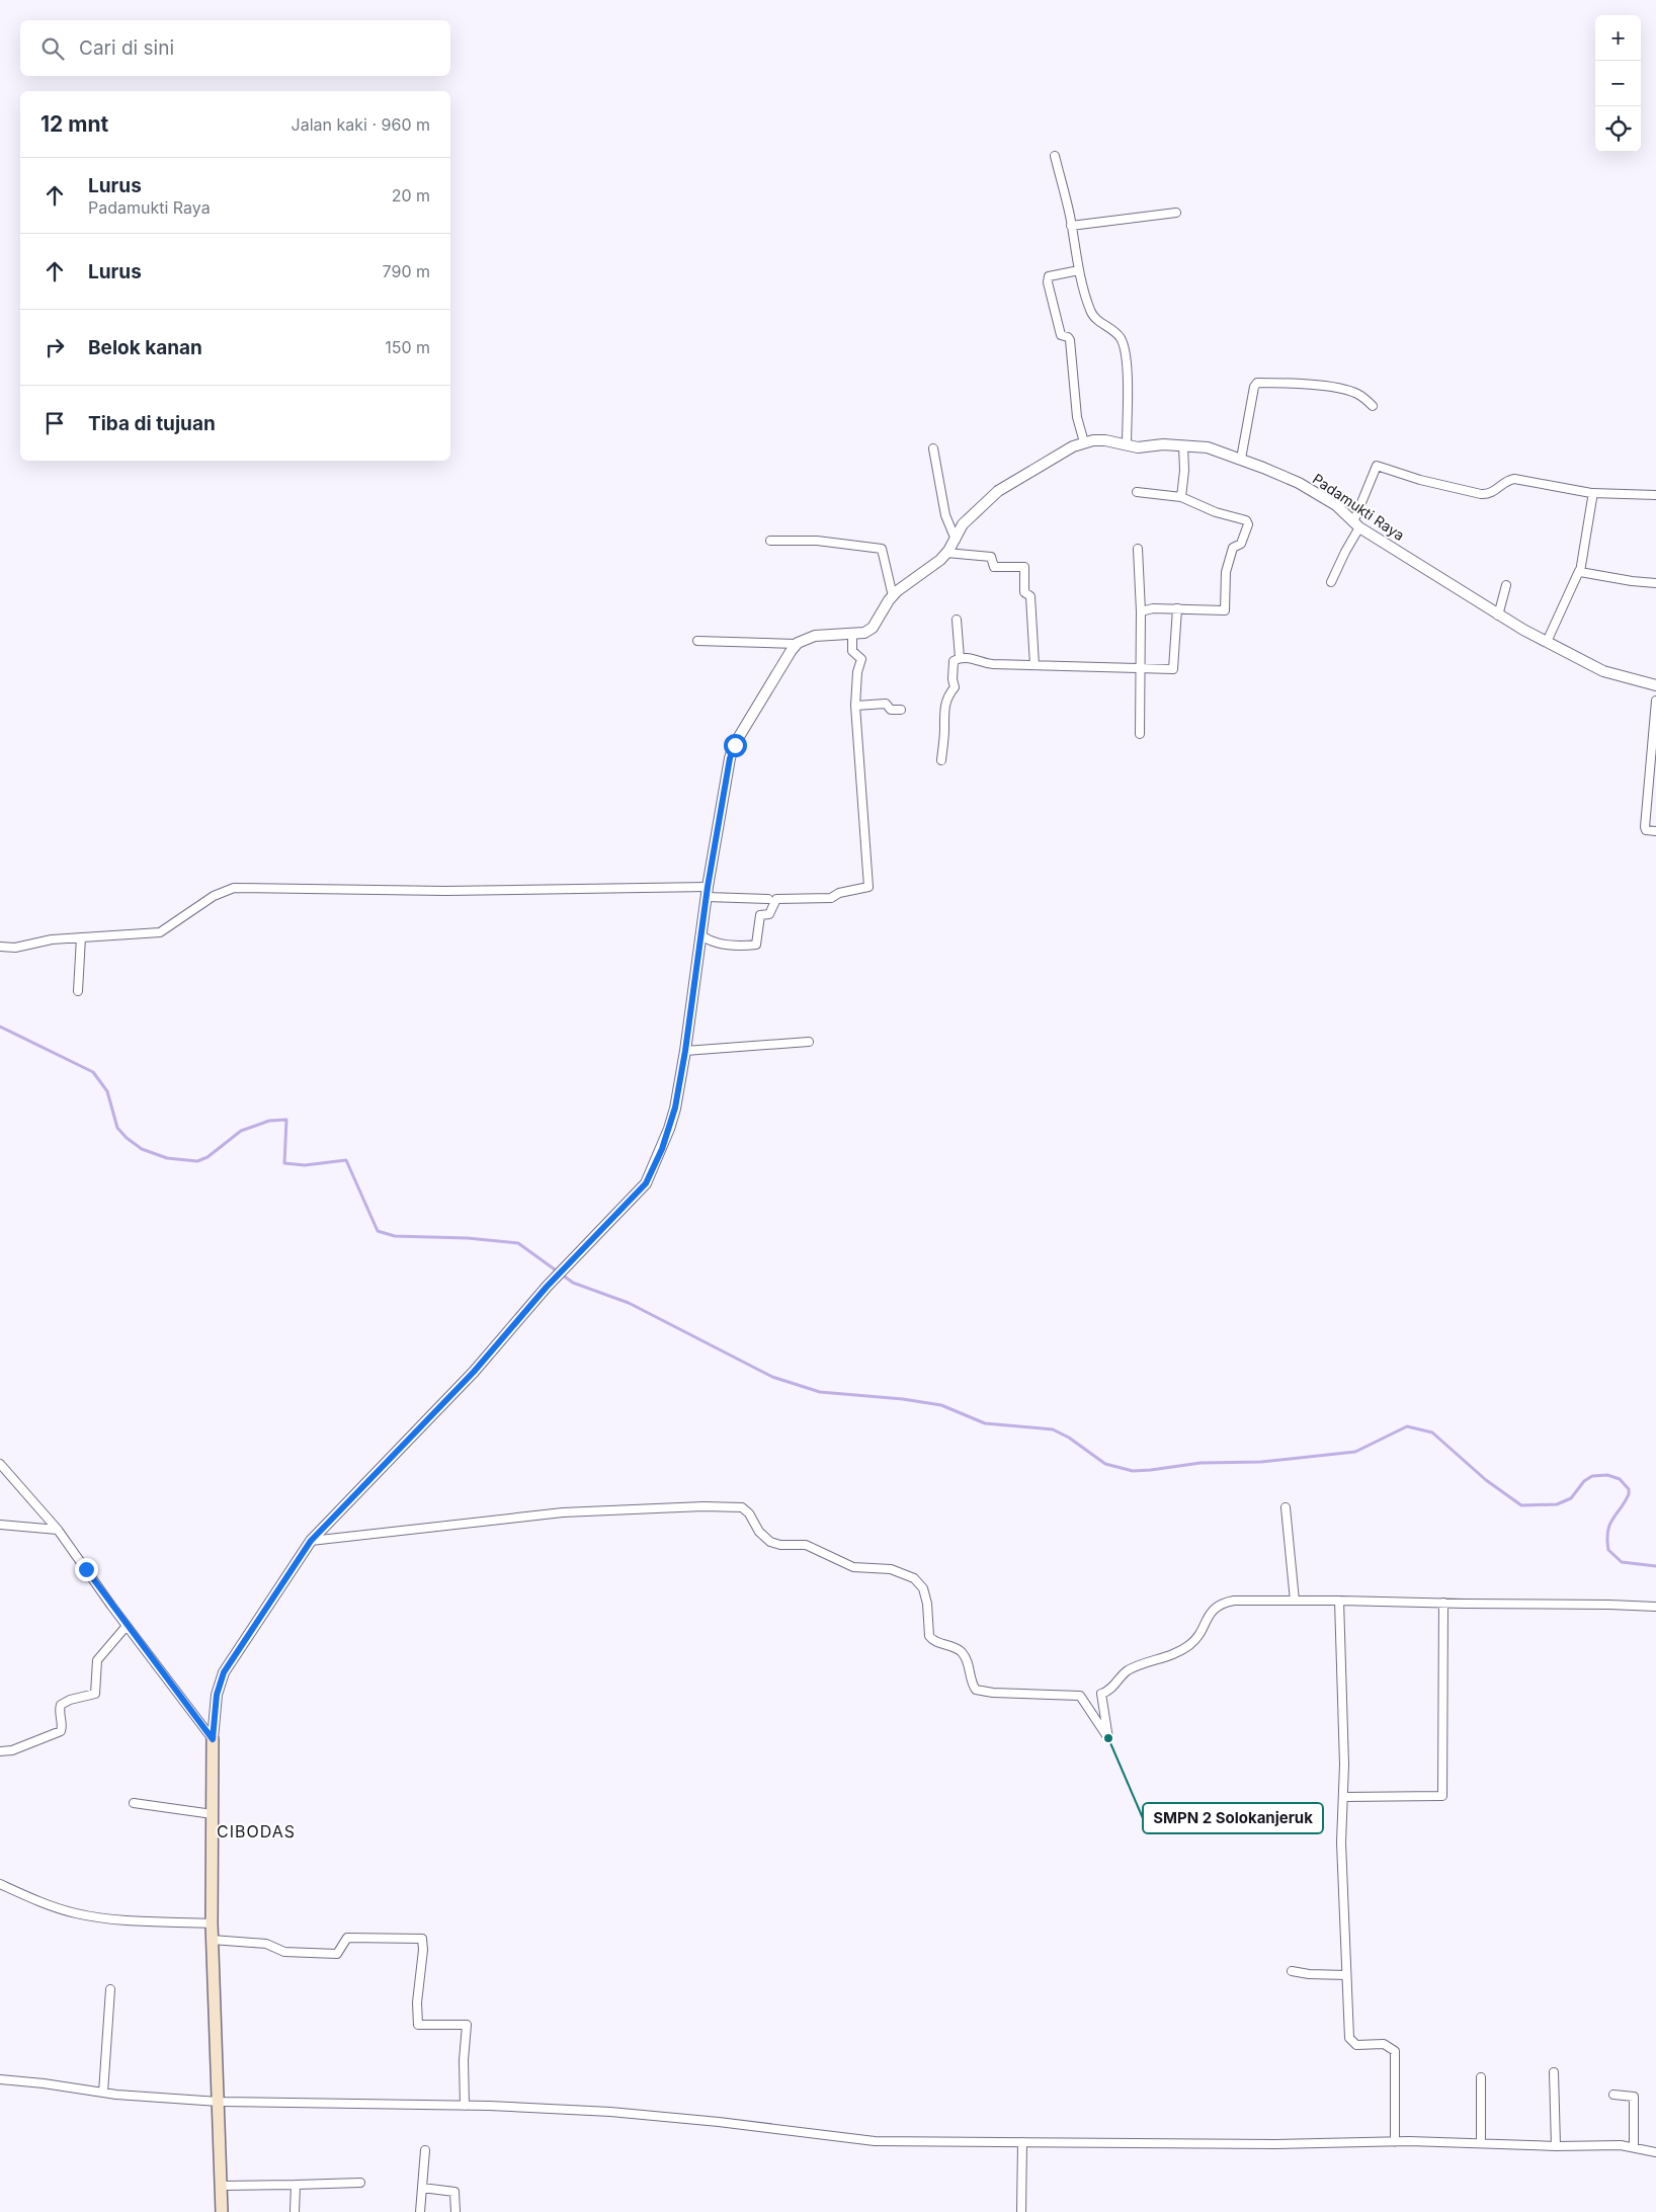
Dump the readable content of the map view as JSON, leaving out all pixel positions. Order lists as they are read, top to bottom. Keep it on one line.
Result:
{"streets":{"street":["Padamukti Raya"]},"districts":["CIBODAS"],"places":["SMPN 2 Solokanjeruk"],"page":{"map_buttons":["+","−"],"search":"Cari di sini","heading":["12 mnt","Jalan kaki · 960 m"],"list":[["Lurus","Padamukti Raya","20 m"],["Lurus","790 m"],["Belok kanan","150 m"],"Tiba di tujuan"]}}
